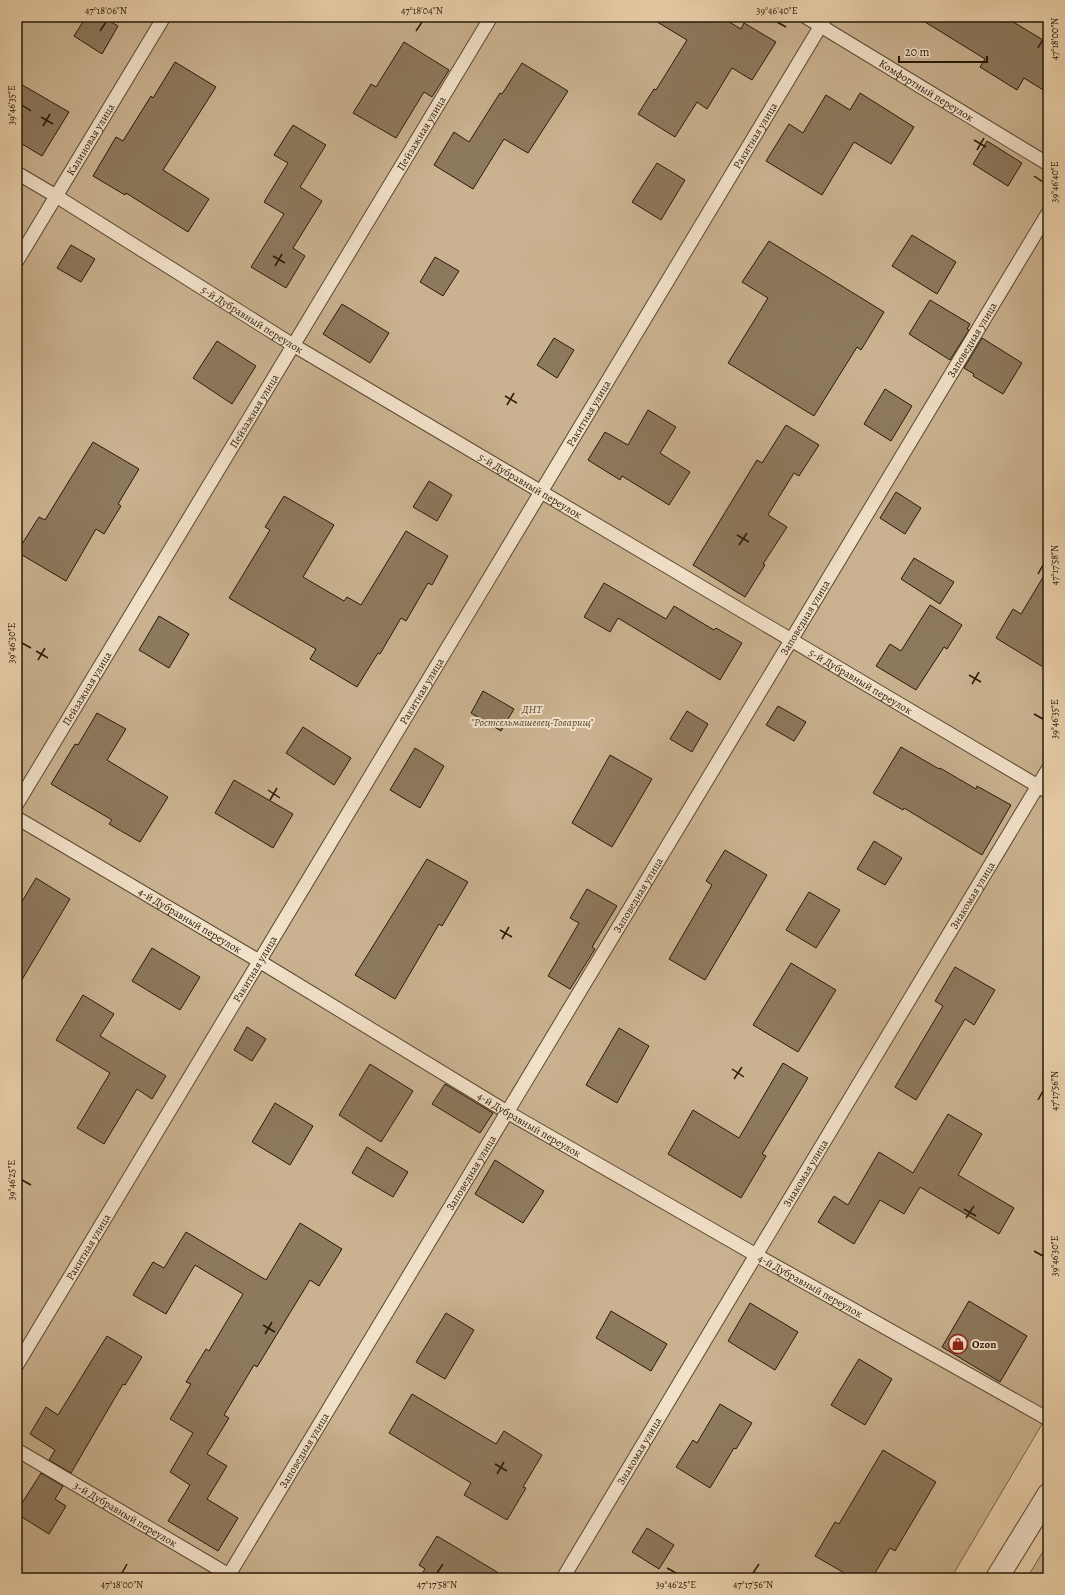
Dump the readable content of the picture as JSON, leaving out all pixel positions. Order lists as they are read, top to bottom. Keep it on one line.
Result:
{"streets":{"lane":["Комфортный переулок","Пейзажная улица","Ракитная улица","Калиновая улица","5-й Дубравный переулок","Заповедная улица","Знакомая улица","4-й Дубравный переулок","3-й Дубравный переулок"]},"crossings":[["Комфортный переулок","Ракитная улица"],["Пейзажная улица","5-й Дубравный переулок"],["Ракитная улица","5-й Дубравный переулок"],["Ракитная улица","4-й Дубравный переулок"],["Калиновая улица","5-й Дубравный переулок"],["5-й Дубравный переулок","Заповедная улица"],["5-й Дубравный переулок","Знакомая улица"],["Заповедная улица","4-й Дубравный переулок"],["Заповедная улица","3-й Дубравный переулок"],["Знакомая улица","4-й Дубравный переулок"]],"parks":["ДНТ \"Ростсельмашевец-Товарищ\""],"places":{"shop":["Ozon"]},"scale_bar":"20 m","coordinates":["47°18'06\"N","47°18'04\"N","39°46'40\"E","47°18'00\"N","39°46'35\"E","47°17'58\"N","39°46'30\"E","47°17'56\"N","39°46'25\"E"]}
